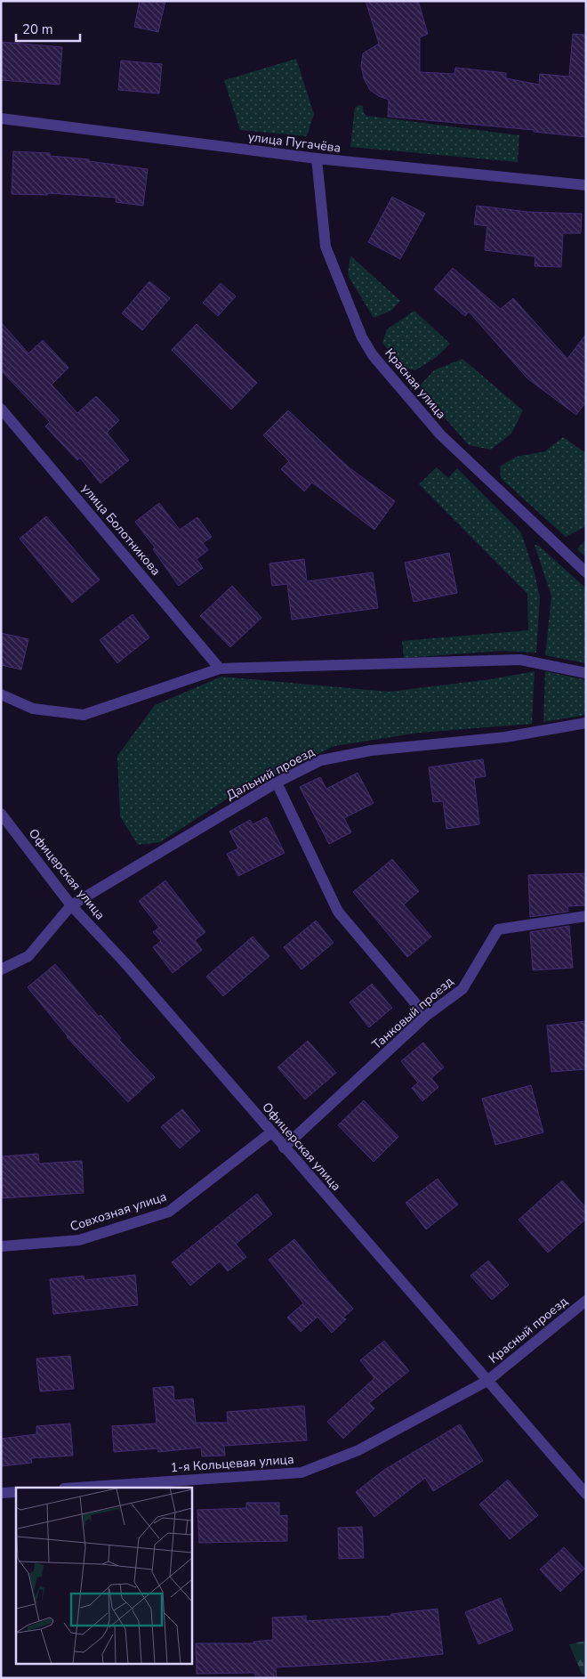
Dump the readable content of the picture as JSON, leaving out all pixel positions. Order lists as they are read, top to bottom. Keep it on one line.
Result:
{"streets":{"street":["улица Пугачёва","Красная улица","улица Болотникова","Дальний проезд","Офицерская улица","Танковый проезд","Совхозная улица","Красный проезд","1-я Кольцевая улица"]},"crossings":[["улица Пугачёва","Красная улица"],["Дальний проезд","Офицерская улица"],["Офицерская улица","Танковый проезд"],["Офицерская улица","Совхозная улица"],["Офицерская улица","Красный проезд"],["Офицерская улица","1-я Кольцевая улица"],["Красный проезд","1-я Кольцевая улица"]],"scale_bar":"20 m"}
